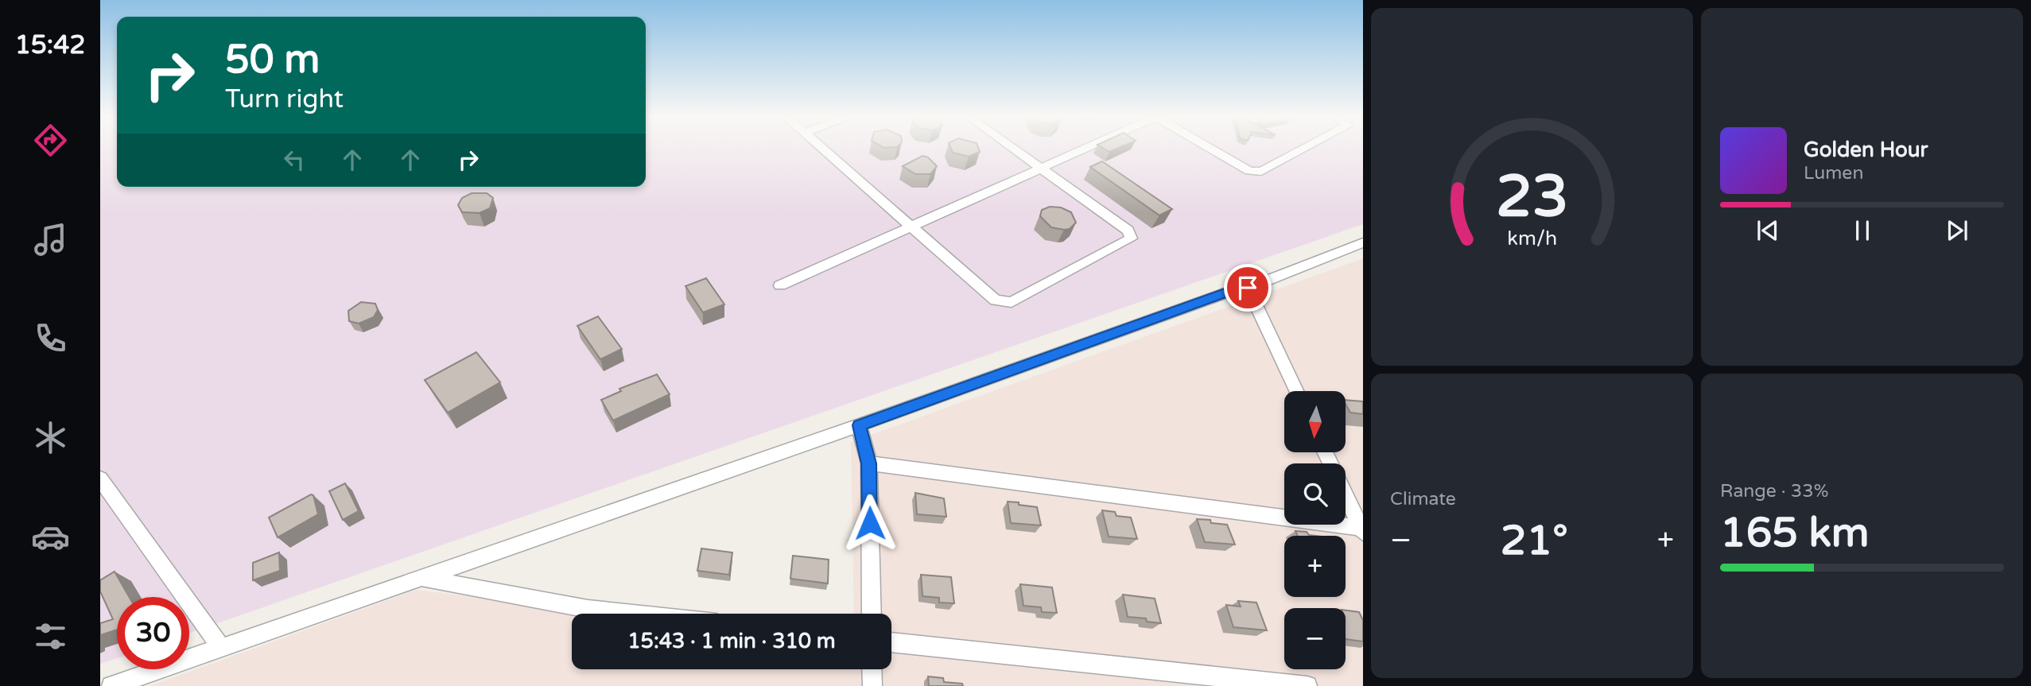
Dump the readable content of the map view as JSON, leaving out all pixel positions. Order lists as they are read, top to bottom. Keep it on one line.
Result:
{"north":"bottom","page":{"tabs":"15:42","turn":["50 m","Turn right"],"song":["Golden Hour","Lumen"],"tile":["Climate",["Range · 33%","165 km"]],"map_buttons":["+","−"],"heat":["−","21°","+"],"limit":"30","trip":"15:43 · 1 min · 310 m","gauge":["23","km/h"]}}
